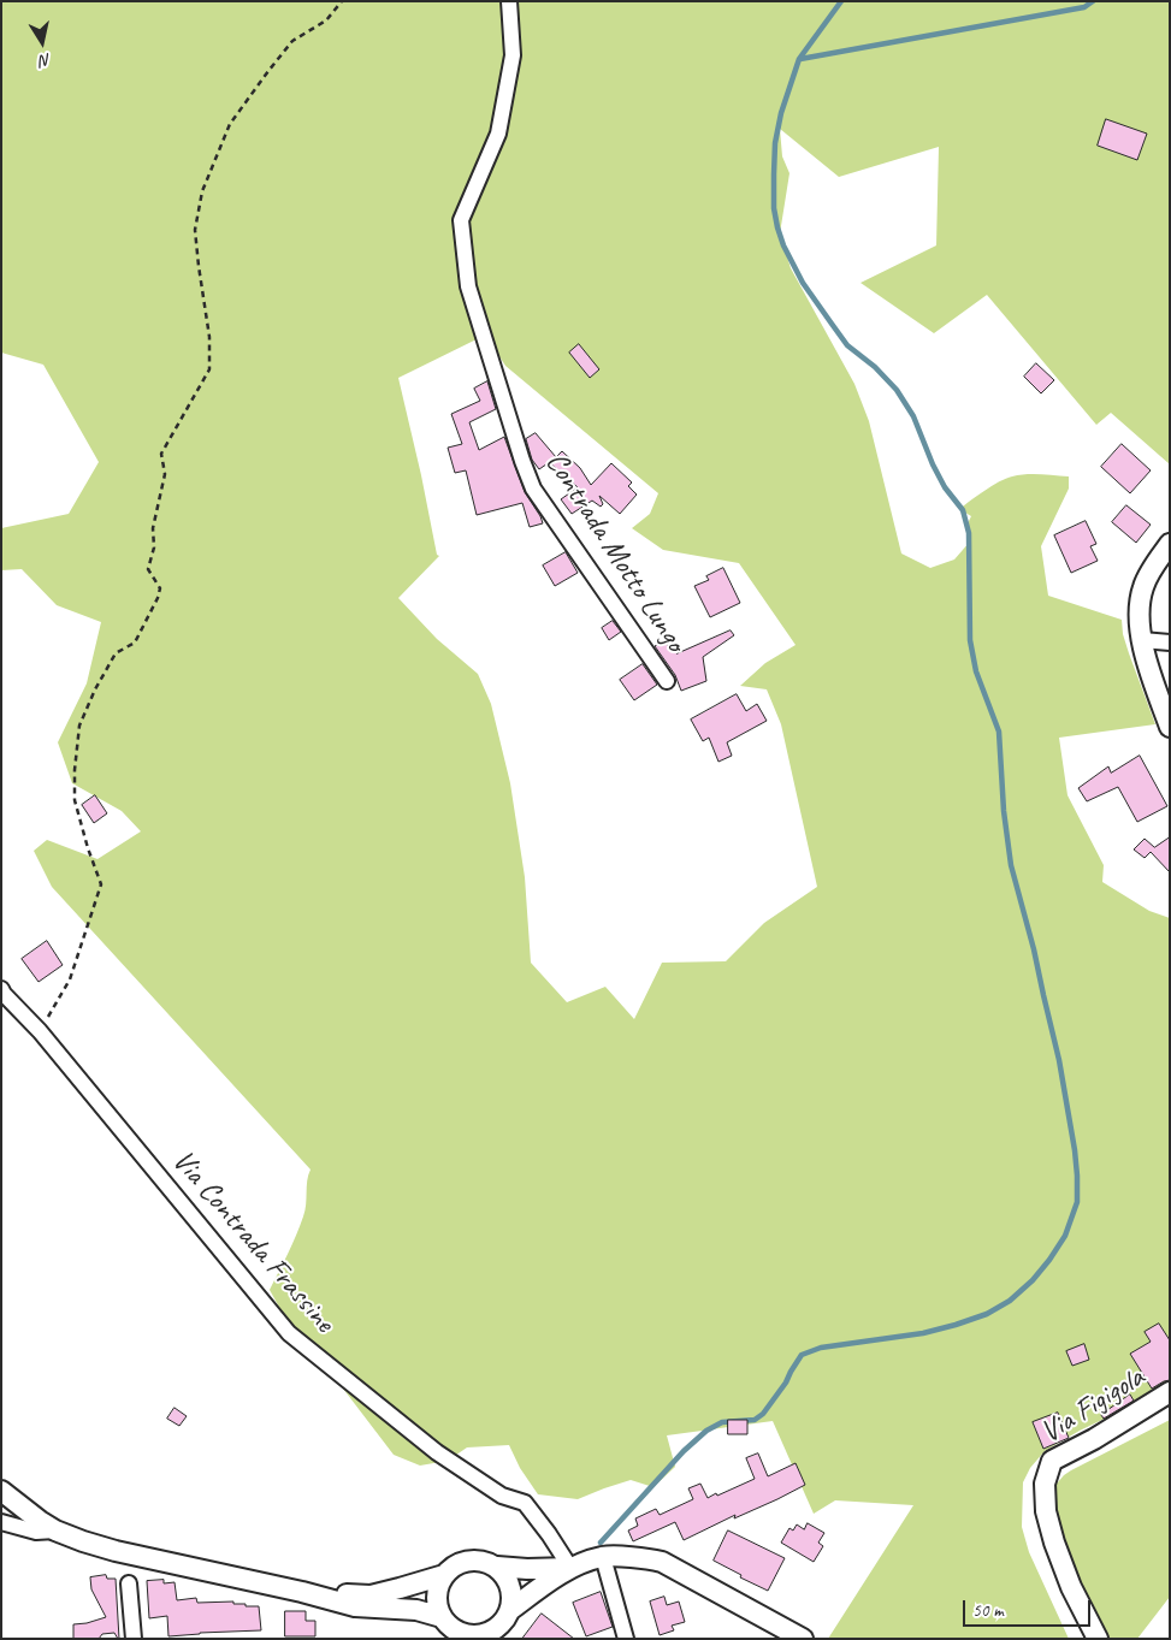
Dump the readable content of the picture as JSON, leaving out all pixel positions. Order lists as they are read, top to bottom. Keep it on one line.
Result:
{"streets":{"street":["Contrada Motto Lungo","Via Contrada Frassine","Via Figigola"]},"scale_bar":"50 m","north":"bottom"}
